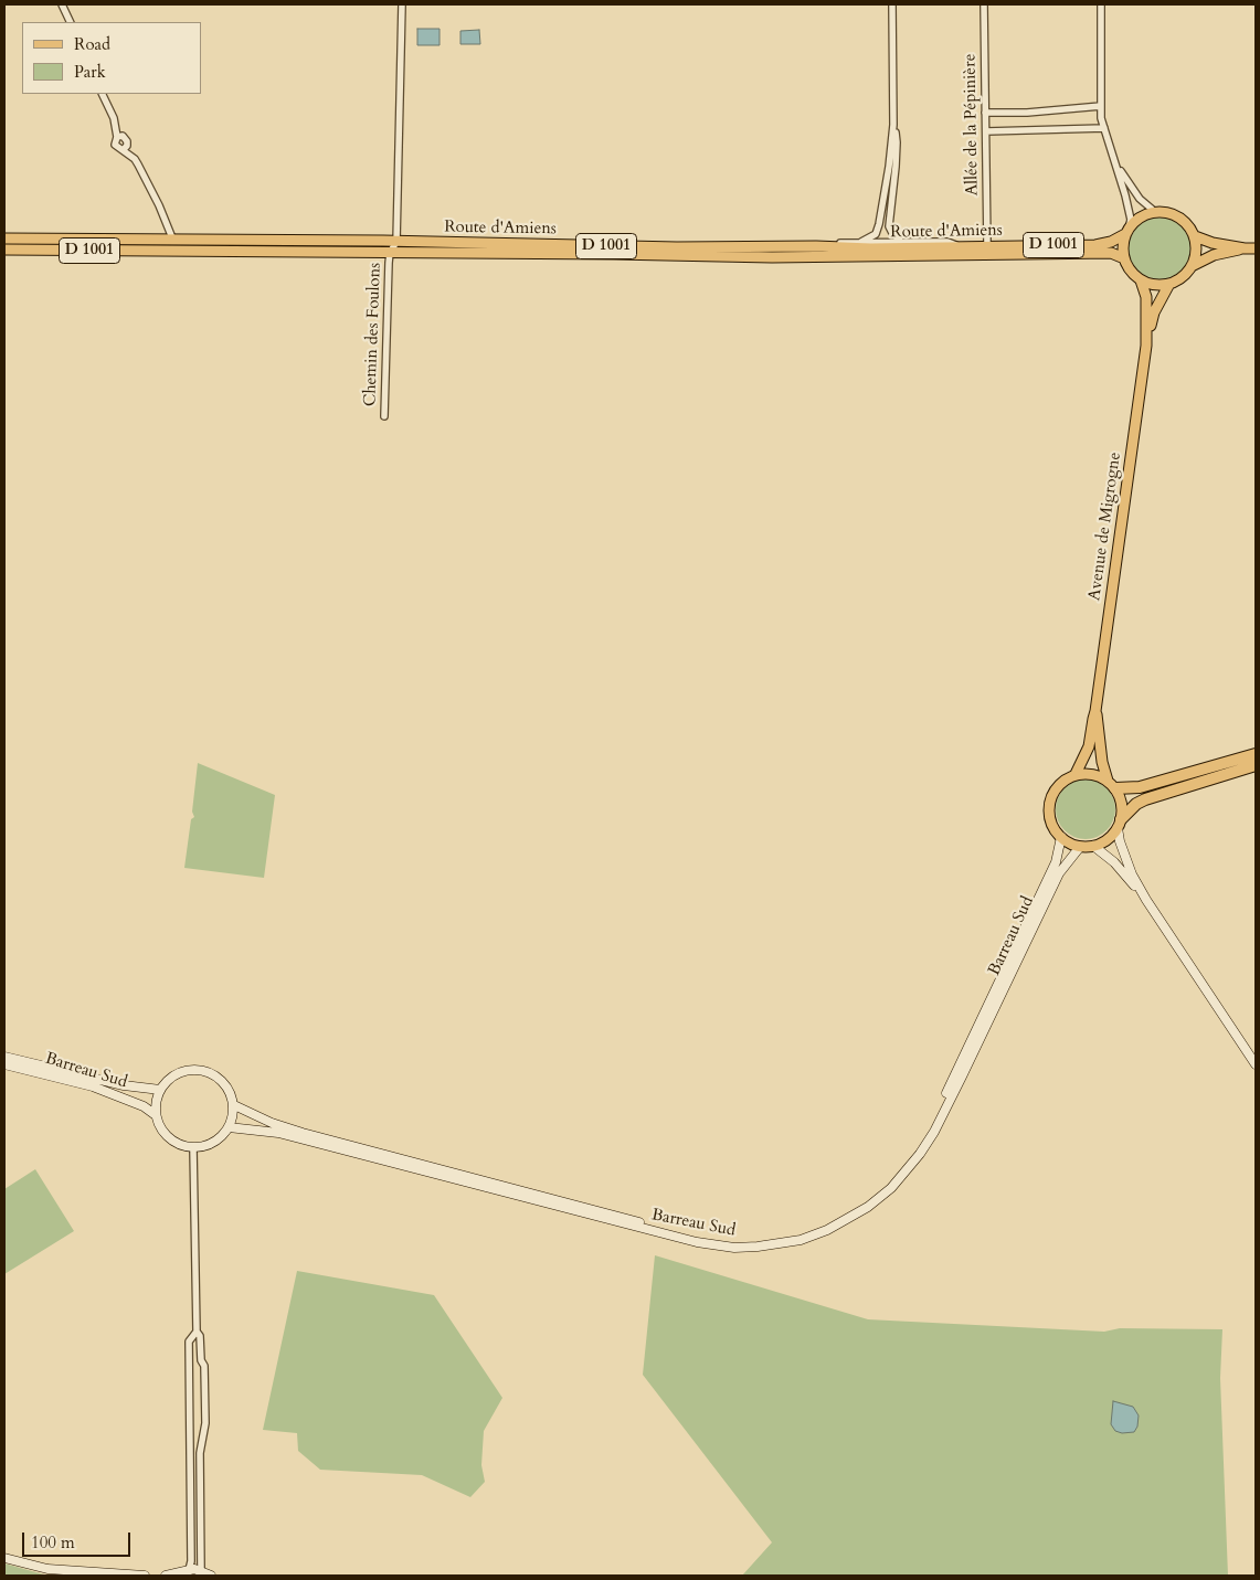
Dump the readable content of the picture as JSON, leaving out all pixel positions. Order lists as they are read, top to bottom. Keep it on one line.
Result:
{"streets":{"main road":["Route d'Amiens","D 1001","Avenue de Migrogne","Barreau Sud"],"street":["Allée de la Pépinière","Chemin des Foulons"]},"crossings":[["Allée de la Pépinière","Route d'Amiens"],["Route d'Amiens","Chemin des Foulons"],["Route d'Amiens","Avenue de Migrogne"],["Avenue de Migrogne","Barreau Sud"]],"legend":["Road","Park"],"scale_bar":"100 m"}
